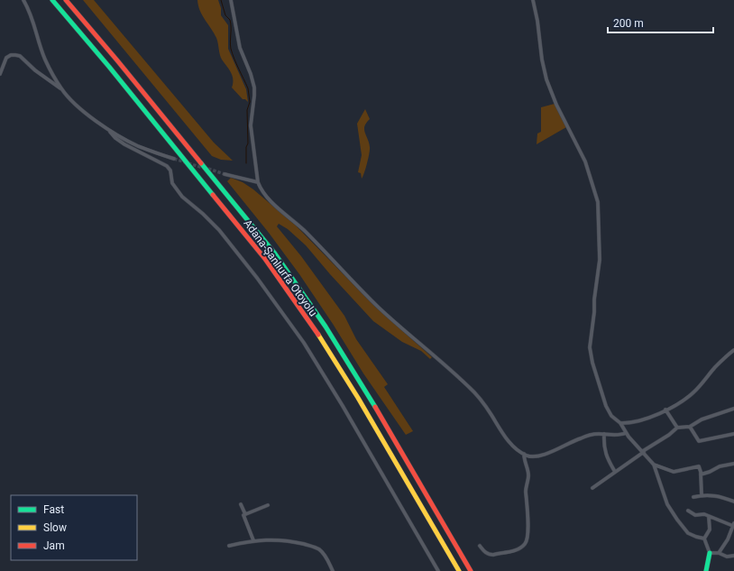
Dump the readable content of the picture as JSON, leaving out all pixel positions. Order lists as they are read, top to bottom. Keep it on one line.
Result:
{"streets":{"main road":["Adana-Şanlıurfa Otoyolu"]},"legend":["Fast","Slow","Jam"],"scale_bar":"200 m"}
